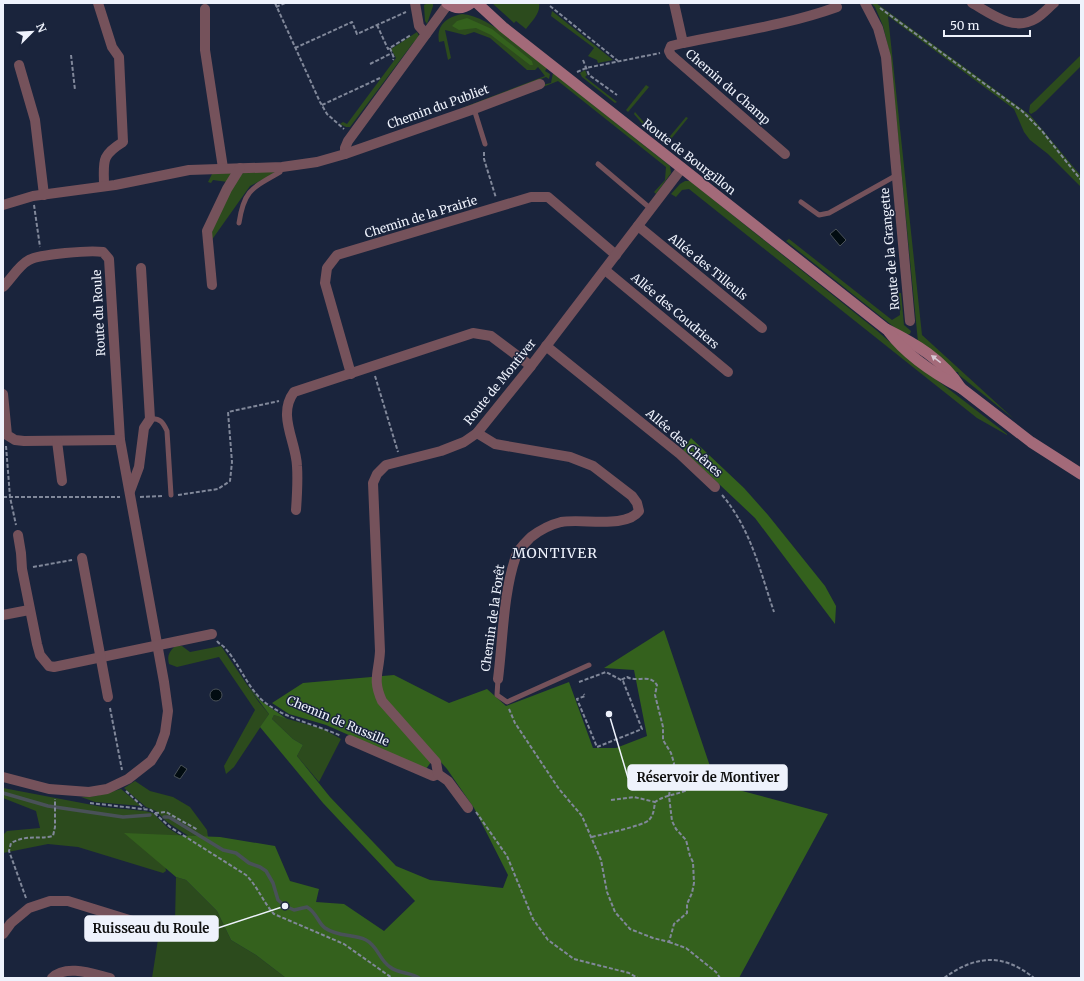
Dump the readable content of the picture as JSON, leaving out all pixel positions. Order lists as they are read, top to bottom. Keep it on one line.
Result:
{"streets":{"main road":["Route de Bourgillon"],"street":["Chemin du Champ","Chemin du Publiet","Chemin de la Prairie","Route de la Grangette","Allée des Tilleuls","Allée des Coudriers","Route du Roule","Route de Montiver","Allée des Chênes","Chemin de la Forêt","Chemin de Russille"]},"crossings":[["Route de Bourgillon","Route de Montiver"],["Chemin de la Prairie","Route de Montiver"],["Allée des Tilleuls","Route de Montiver"],["Allée des Coudriers","Route de Montiver"],["Route de Montiver","Allée des Chênes"],["Route de Montiver","Chemin de la Forêt"],["Route de Montiver","Chemin de Russille"]],"districts":["MONTIVER"],"places":["Réservoir de Montiver","Ruisseau du Roule"],"scale_bar":"50 m","north":"top right"}
